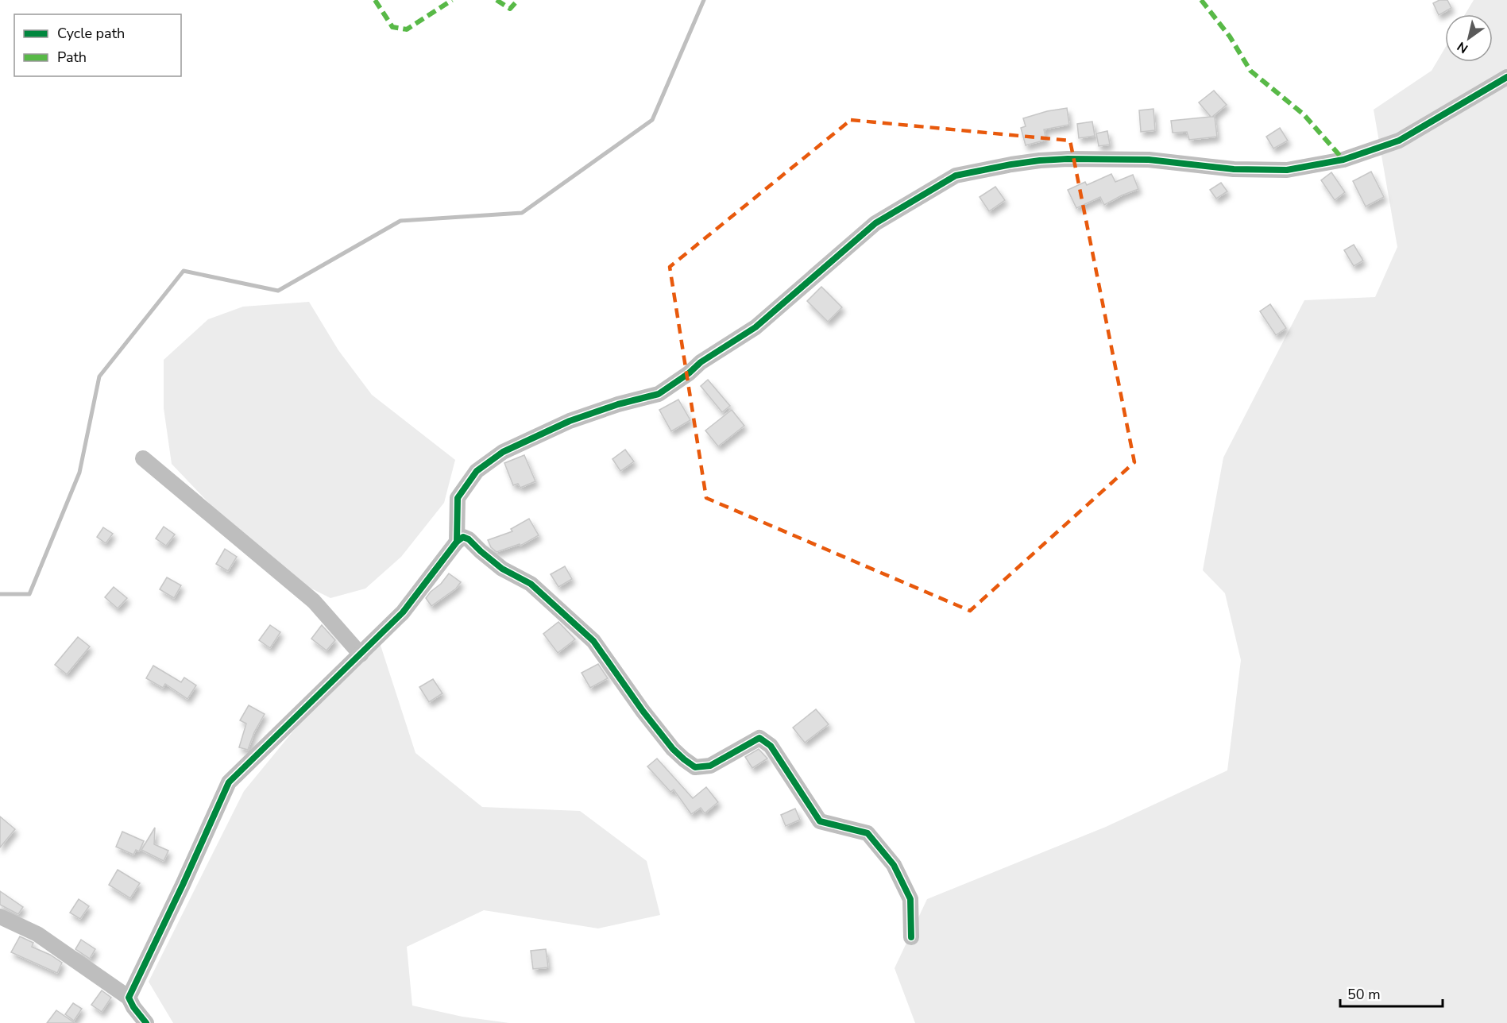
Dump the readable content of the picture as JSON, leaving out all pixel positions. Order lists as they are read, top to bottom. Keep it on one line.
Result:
{"legend":["Cycle path","Path"],"scale_bar":"50 m","north":"bottom left"}
